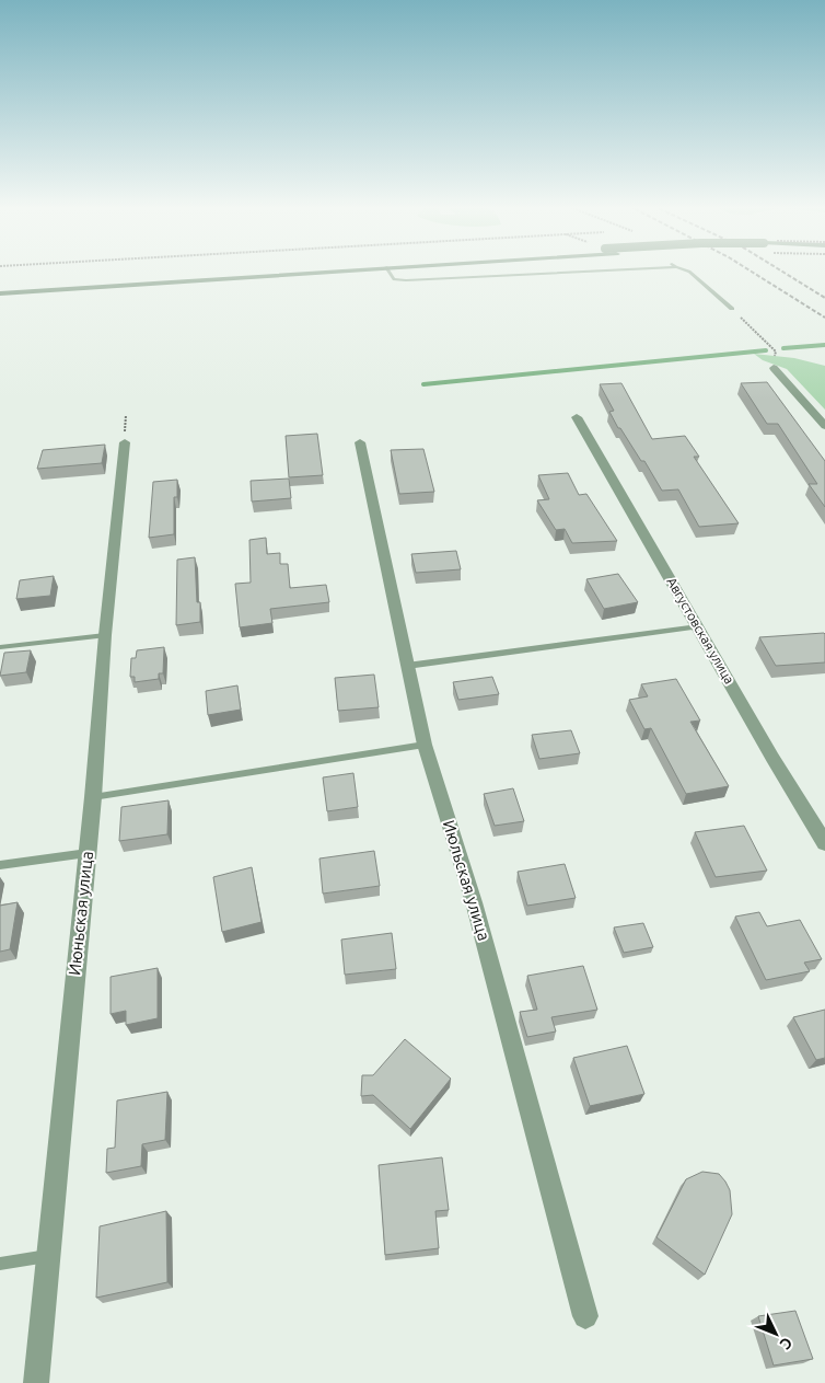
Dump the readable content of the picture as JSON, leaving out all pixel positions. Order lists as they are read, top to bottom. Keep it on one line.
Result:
{"streets":{"street":["Августовская улица","Июльская улица","Июньская улица"]},"north":"bottom right"}
